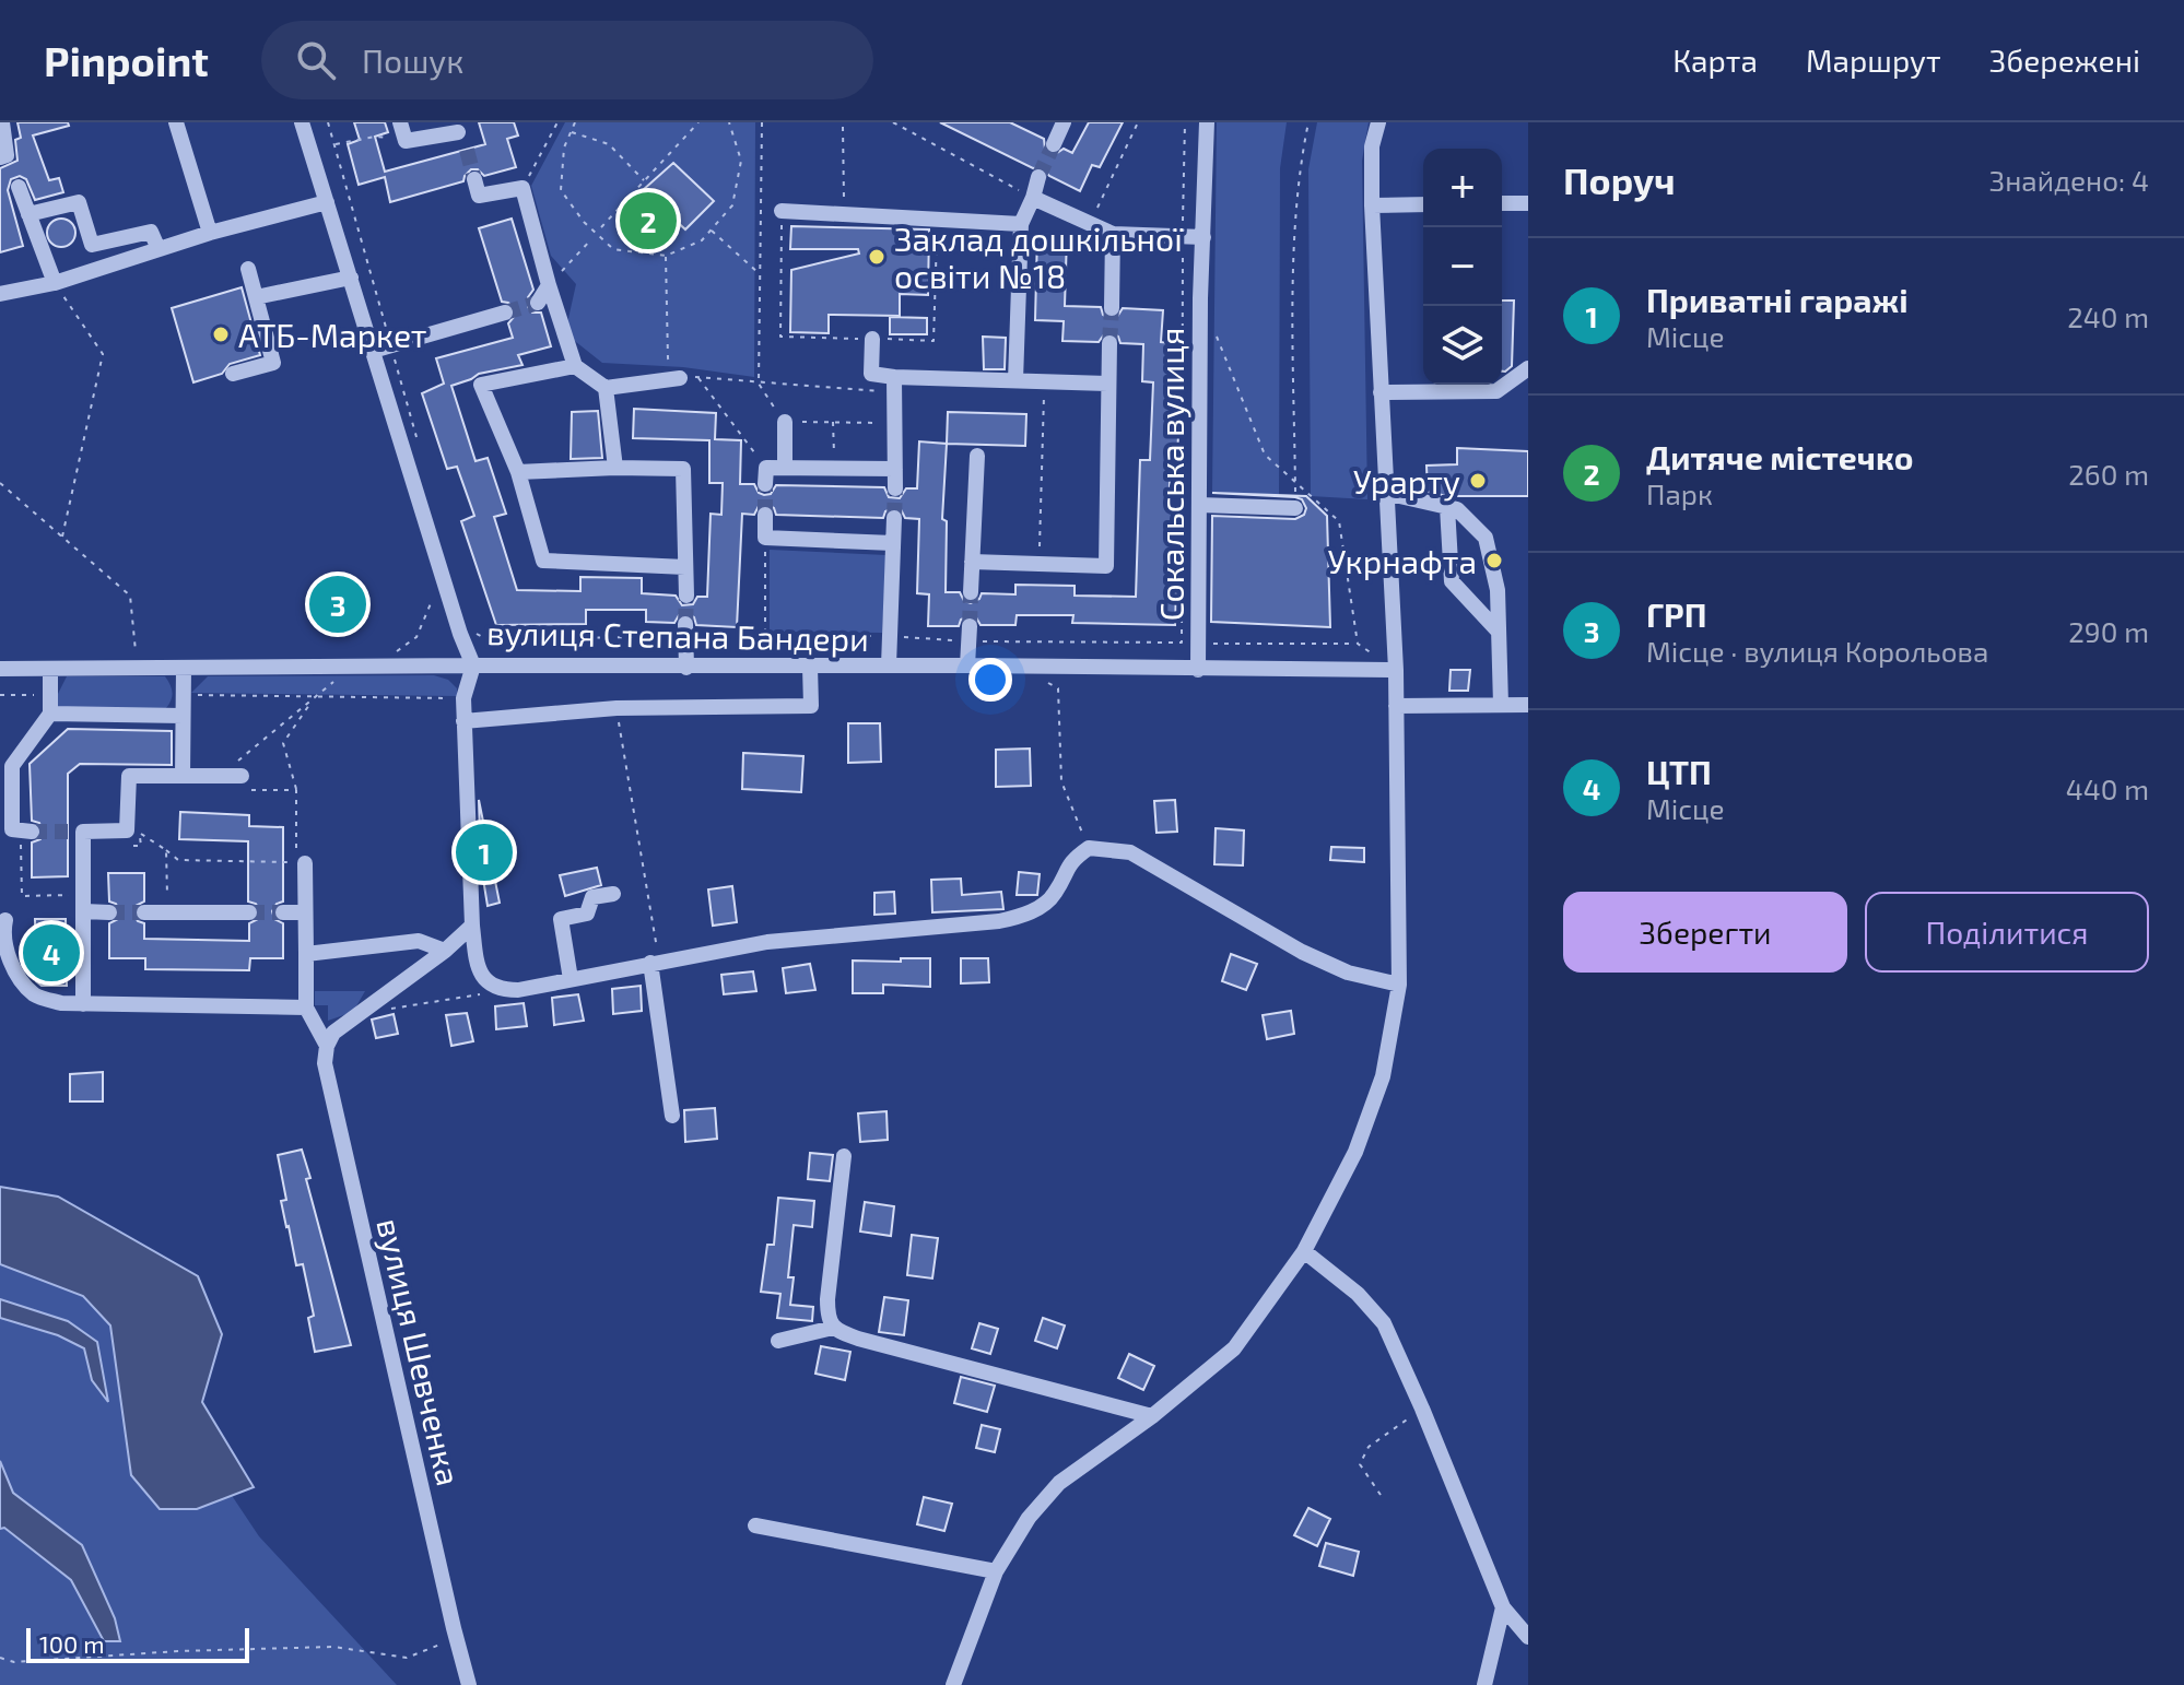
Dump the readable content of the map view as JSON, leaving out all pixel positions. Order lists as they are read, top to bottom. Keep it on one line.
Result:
{"streets":{"street":["Сокальська вулиця","вулиця Степана Бандери","вулиця Шевченка"]},"crossings":[["Сокальська вулиця","вулиця Степана Бандери"]],"places":["Заклад дошкільної освіти №18","АТБ-Маркет","Урарту","Укрнафта"],"scale_bar":"100 m","page":{"header":"Pinpoint","search":"Пошук","nav":["Карта","Маршрут","Збережені"],"heading":["Поруч","Знайдено: 4"],"map_buttons":["+","−"],"pins":["2","3","1","4"],"list":[{"mark":"1","name":"Приватні гаражі","note":"Місце","value":"240 m"},{"mark":"2","name":"Дитяче містечко","note":"Парк","value":"260 m"},{"mark":"3","name":"ГРП","note":"Місце · вулиця Корольова","value":"290 m"},{"mark":"4","name":"ЦТП","note":"Місце","value":"440 m"}],"buttons":["Зберегти","Поділитися"],"scale":"100 m"}}
